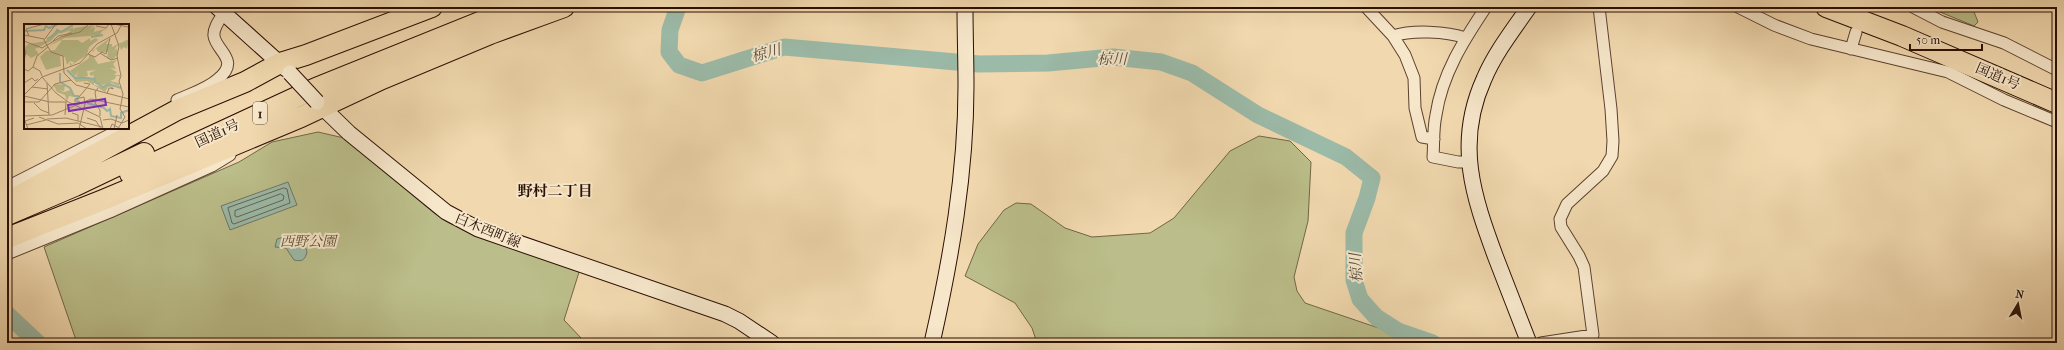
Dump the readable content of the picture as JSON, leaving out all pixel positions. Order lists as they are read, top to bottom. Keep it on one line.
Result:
{"streets":{"highway":["国道1号","1"],"street":["白木西町線"]},"districts":["野村二丁目"],"water":["椋川"],"parks":["西野公園"],"scale_bar":"50 m","north":"top"}
